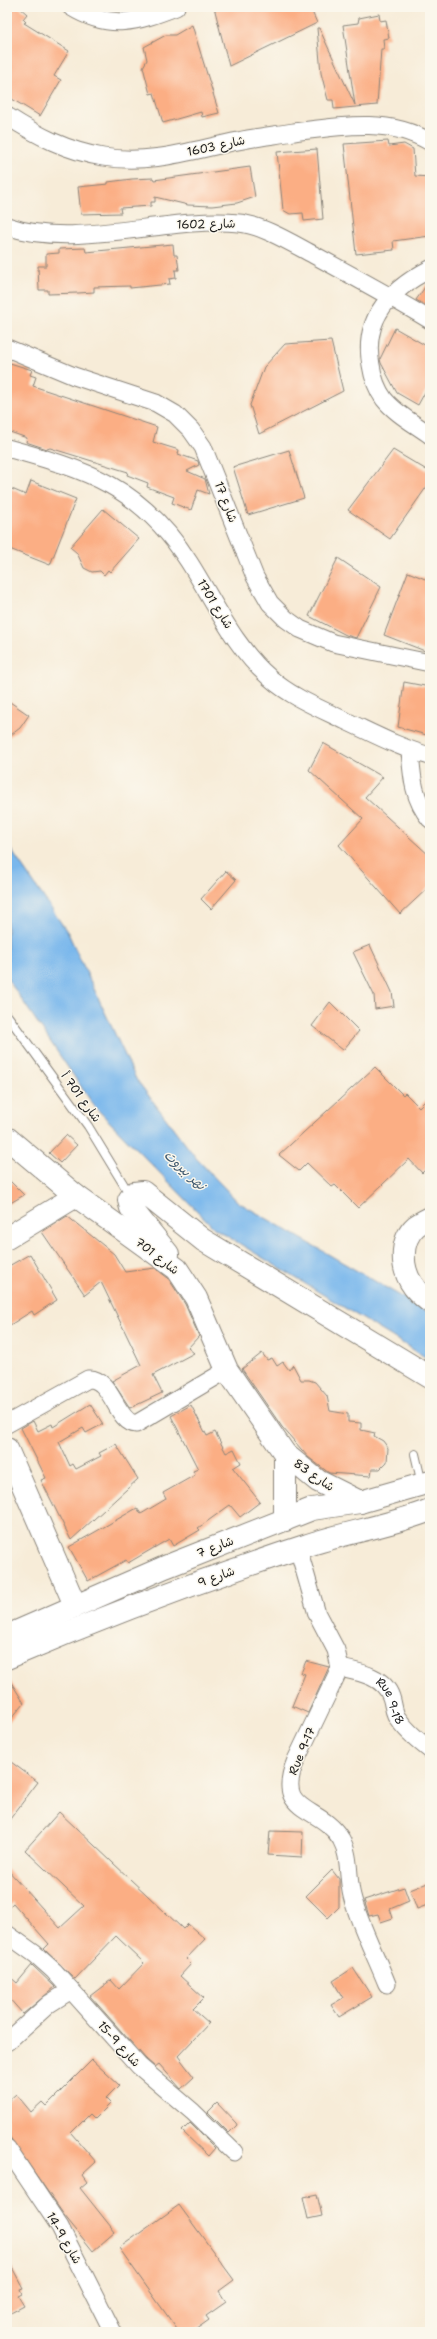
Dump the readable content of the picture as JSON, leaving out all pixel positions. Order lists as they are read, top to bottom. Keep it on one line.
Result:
{"streets":{"street":["شارع 1603","شارع 1602","شارع 17","شارع 1701","شارع 701","شارع 83","شارع 7","شارع 9","Rue 9-18","Rue 9-17","شارع 9-15","شارع 9-14"],"lane":["شارع 701 أ"]},"crossings":[["شارع 701","شارع 83"],["شارع 83","شارع 7"],["Rue 9-18","Rue 9-17"]],"water":["نهر بيروت"]}
